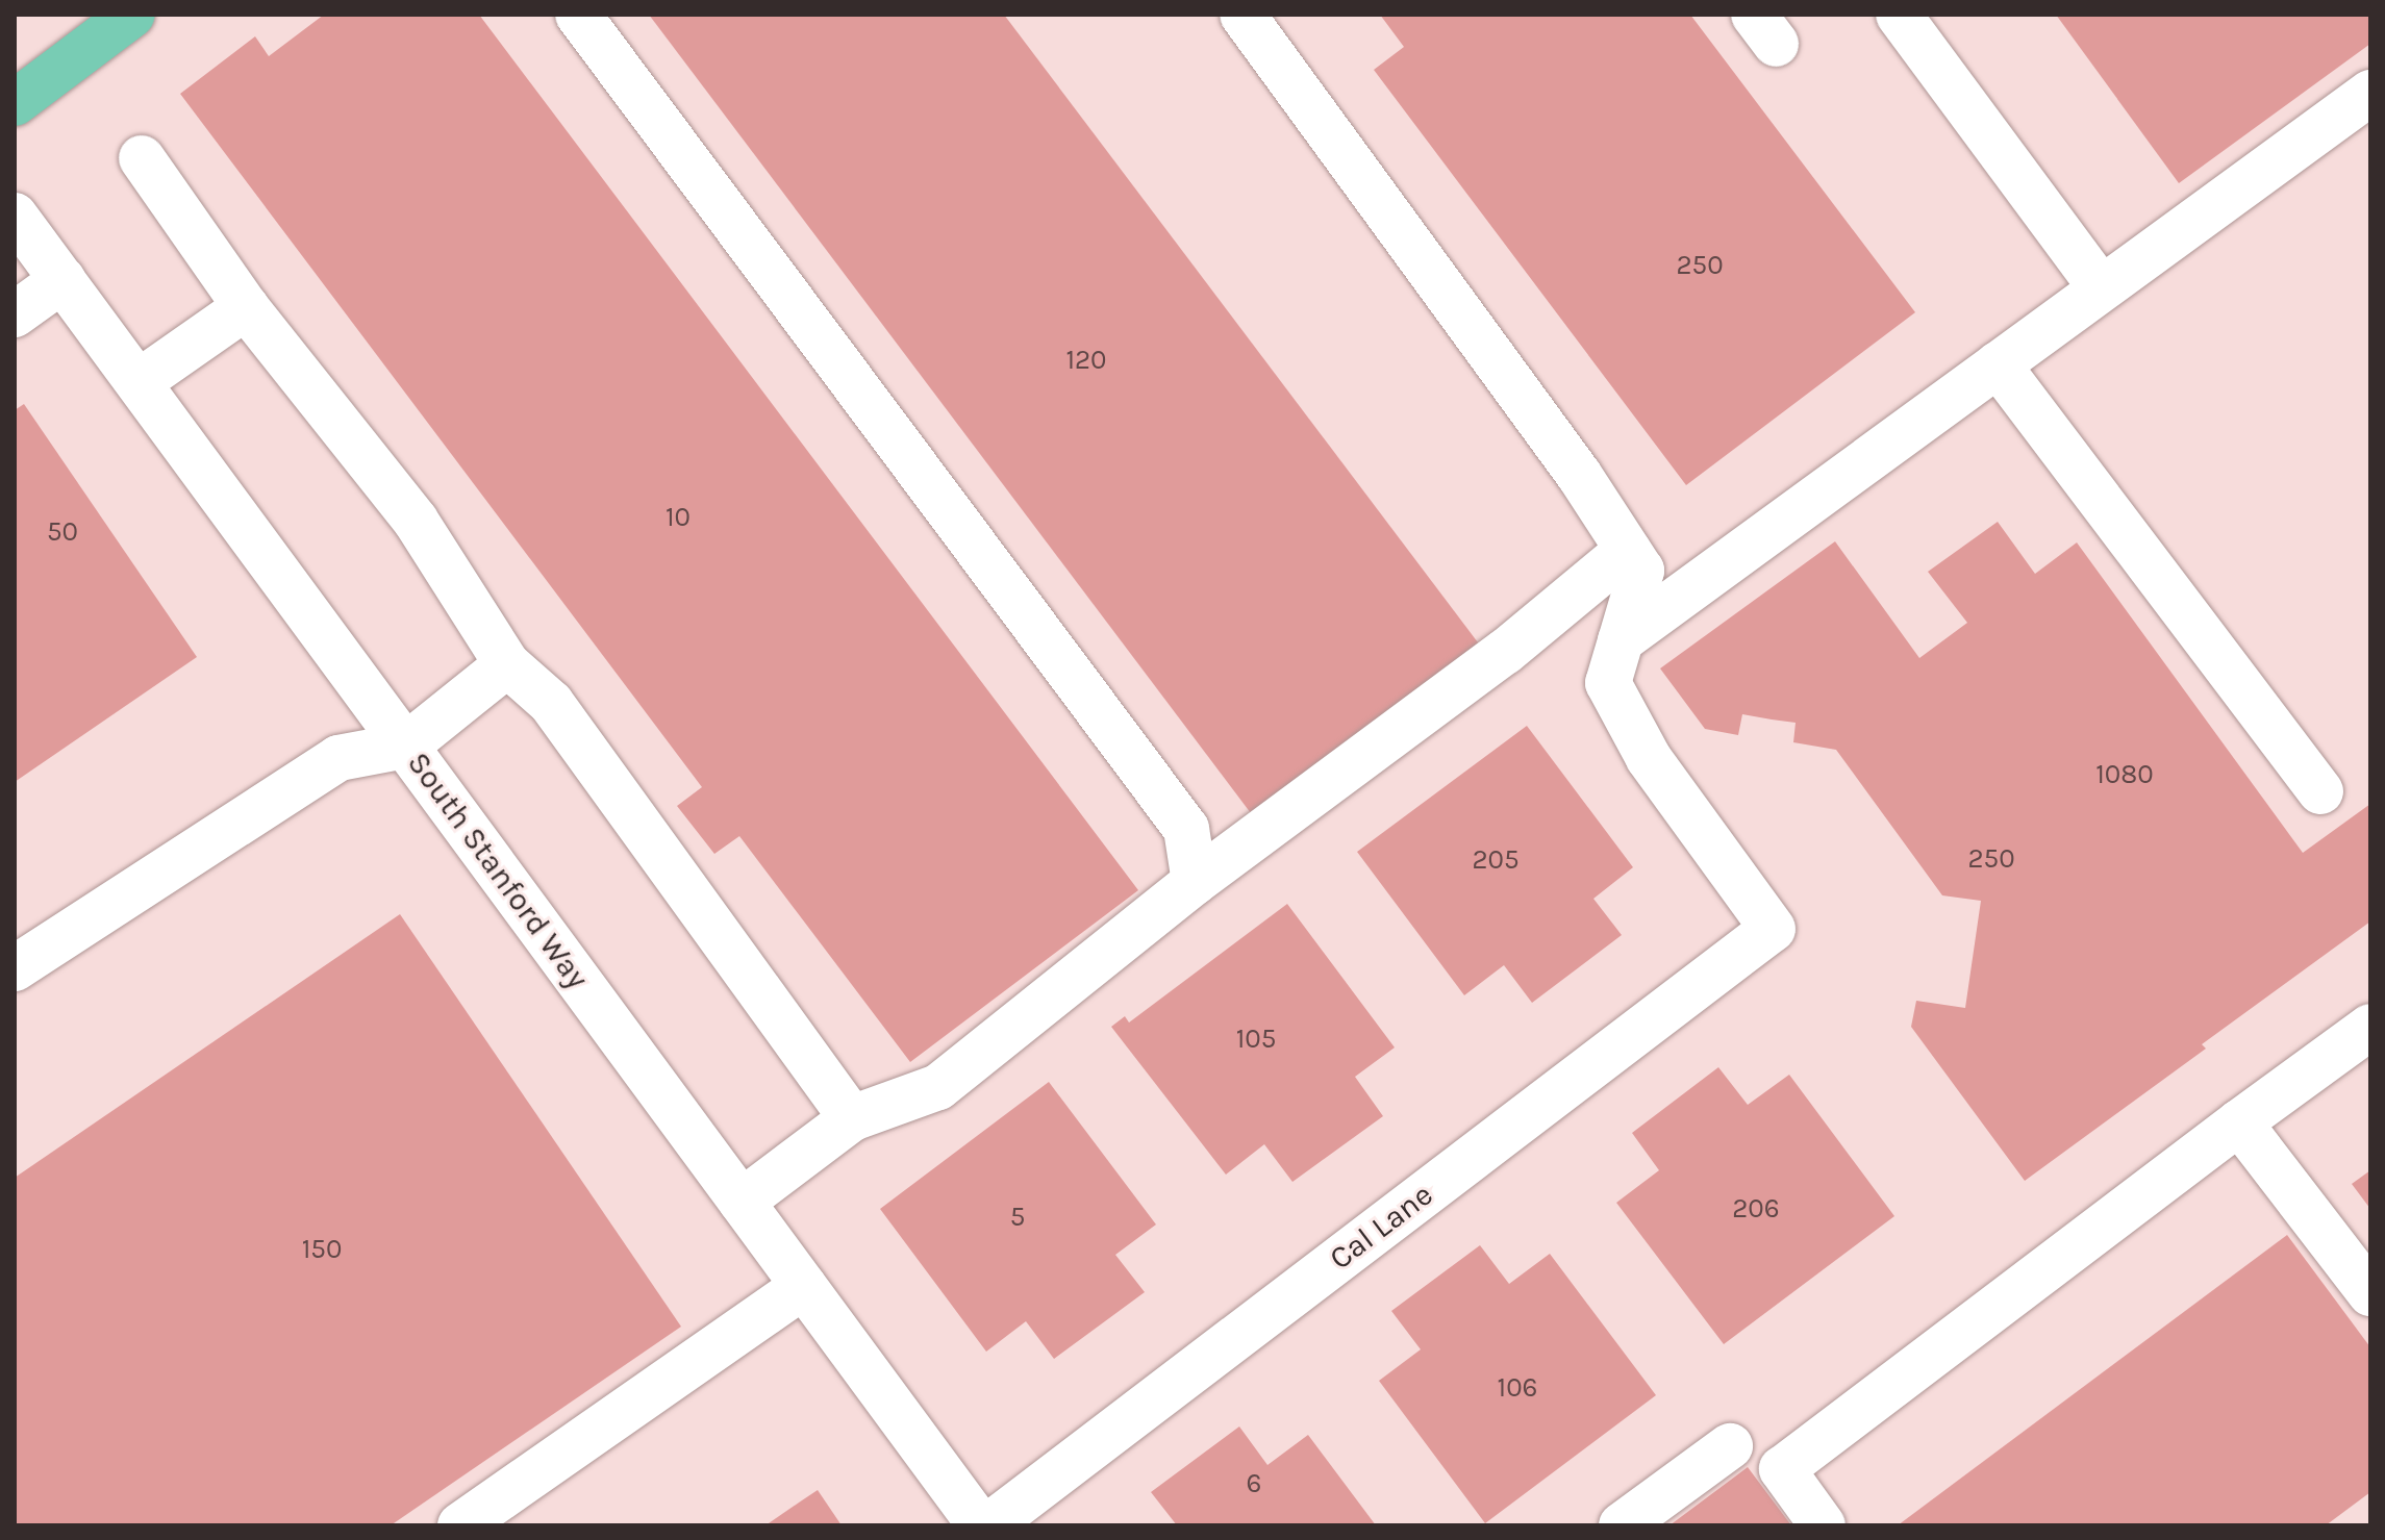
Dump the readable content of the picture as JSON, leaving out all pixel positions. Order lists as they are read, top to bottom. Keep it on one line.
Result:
{"streets":{"street":["South Stanford Way","Cal Lane"]},"house_numbers":["250","120","10","50","1080","250","205","105","206","5","150","106","6"]}
